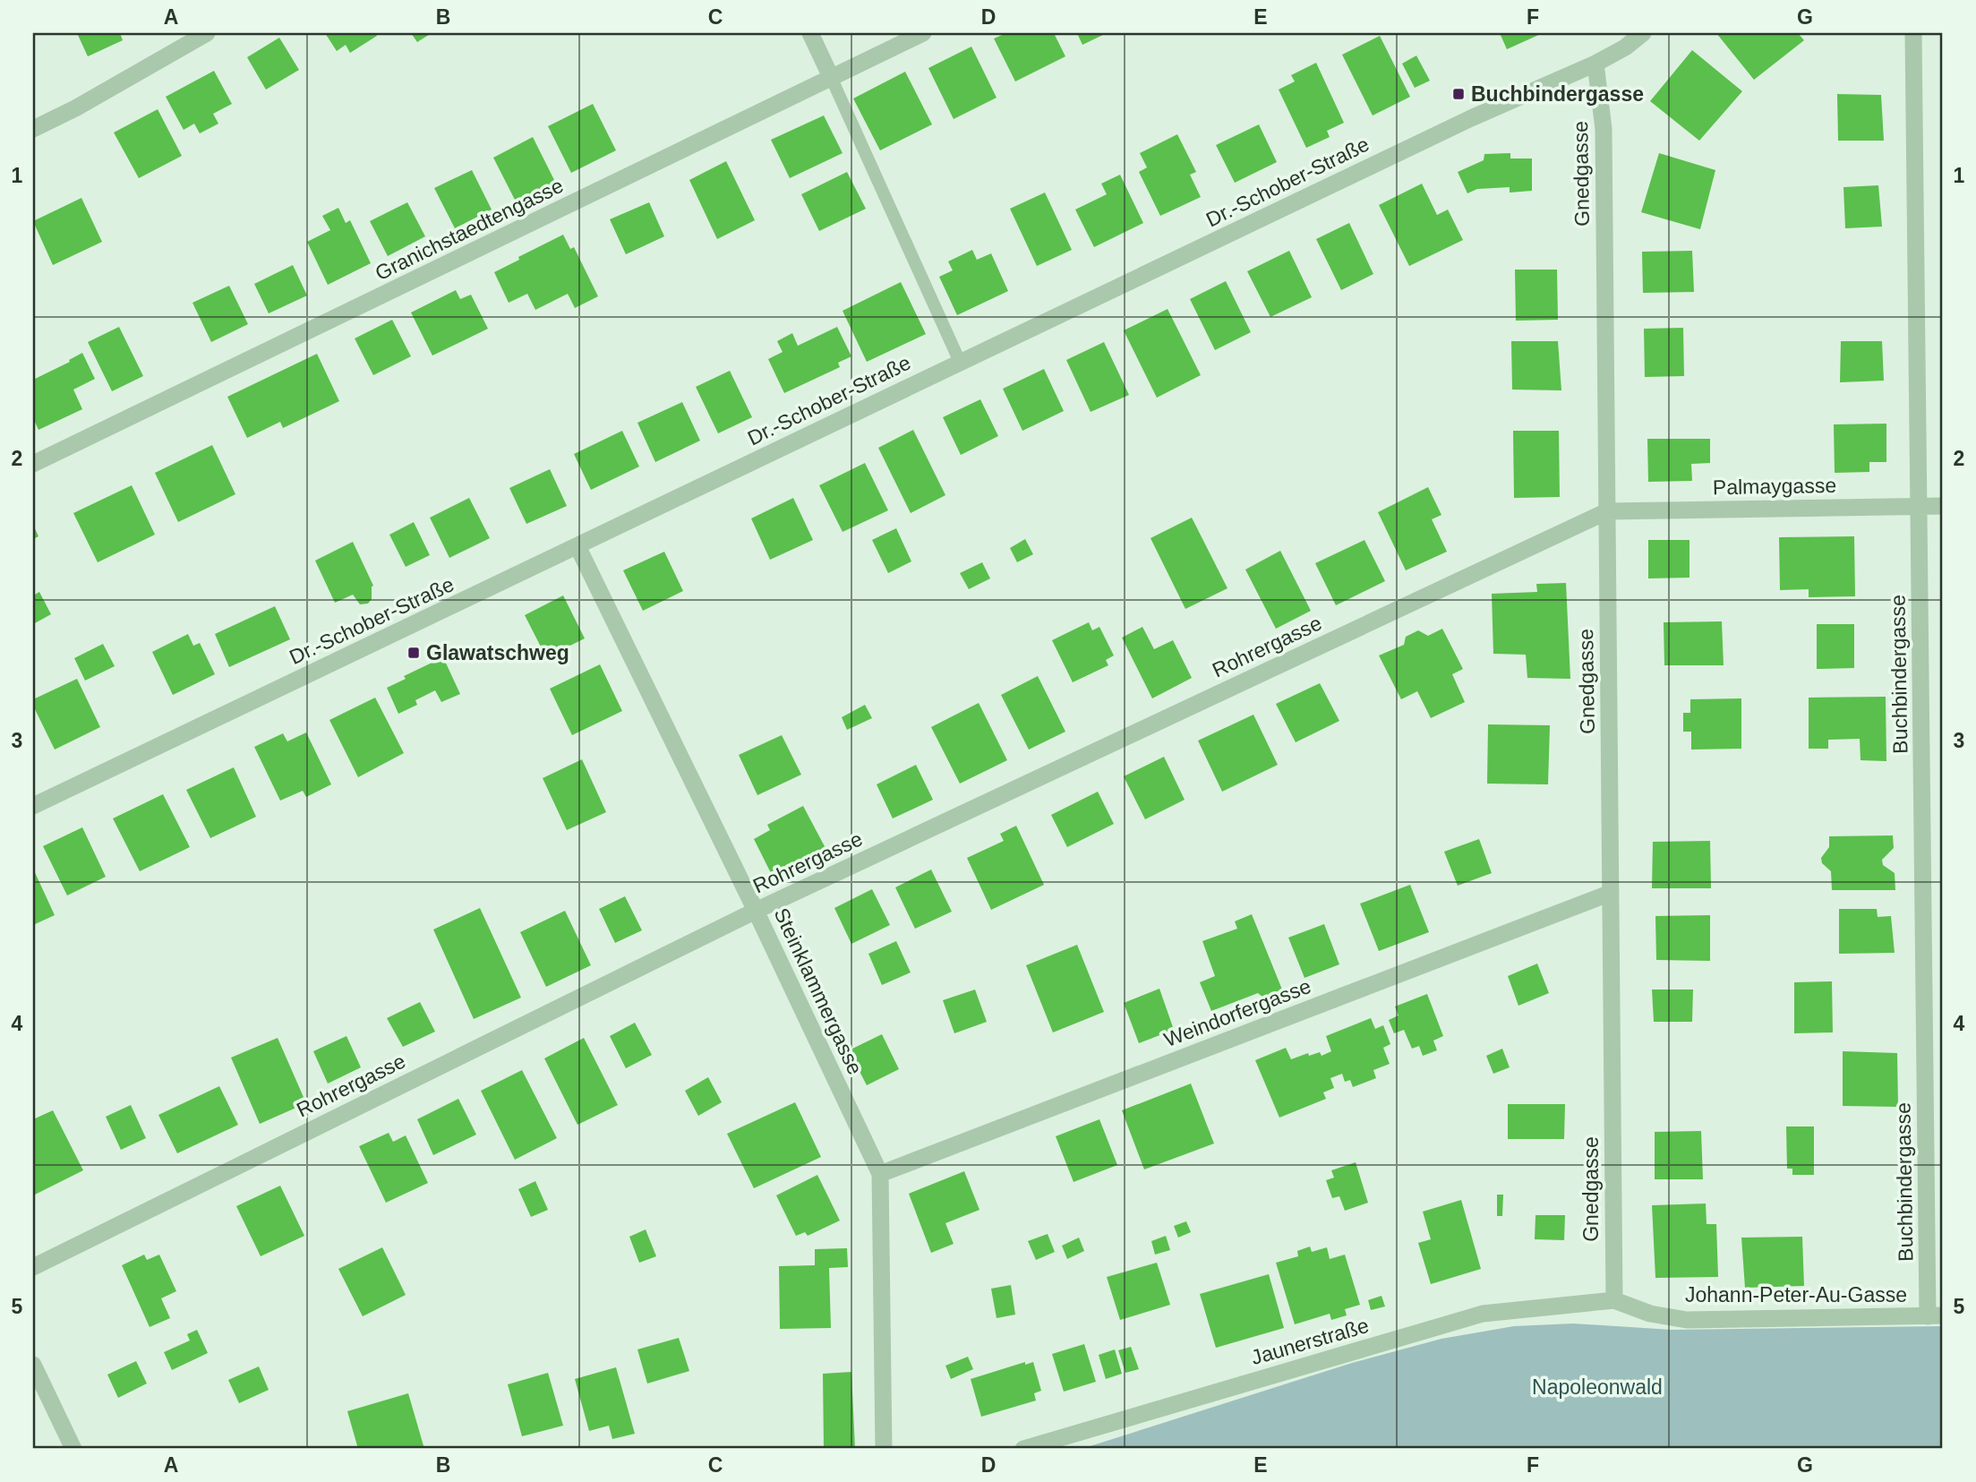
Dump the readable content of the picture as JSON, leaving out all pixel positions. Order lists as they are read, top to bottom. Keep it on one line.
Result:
{"streets":{"street":["Gnedgasse","Dr.-Schober-Straße","Granichstaedtengasse","Palmaygasse","Rohrergasse","Buchbindergasse","Steinklammergasse","Weindorfergasse","Johann-Peter-Au-Gasse","Jaunerstraße"]},"crossings":[["Gnedgasse","Dr.-Schober-Straße"],["Gnedgasse","Palmaygasse"],["Gnedgasse","Rohrergasse"],["Gnedgasse","Weindorfergasse"],["Gnedgasse","Johann-Peter-Au-Gasse"],["Gnedgasse","Jaunerstraße"],["Dr.-Schober-Straße","Steinklammergasse"],["Palmaygasse","Rohrergasse"],["Palmaygasse","Buchbindergasse"],["Rohrergasse","Steinklammergasse"],["Buchbindergasse","Johann-Peter-Au-Gasse"],["Steinklammergasse","Weindorfergasse"],["Johann-Peter-Au-Gasse","Jaunerstraße"]],"parks":["Napoleonwald"],"places":{"transit":["Buchbindergasse","Glawatschweg"]},"grid":{"columns":["A","B","C","D","E","F","G"],"rows":["1","2","3","4","5"]}}
